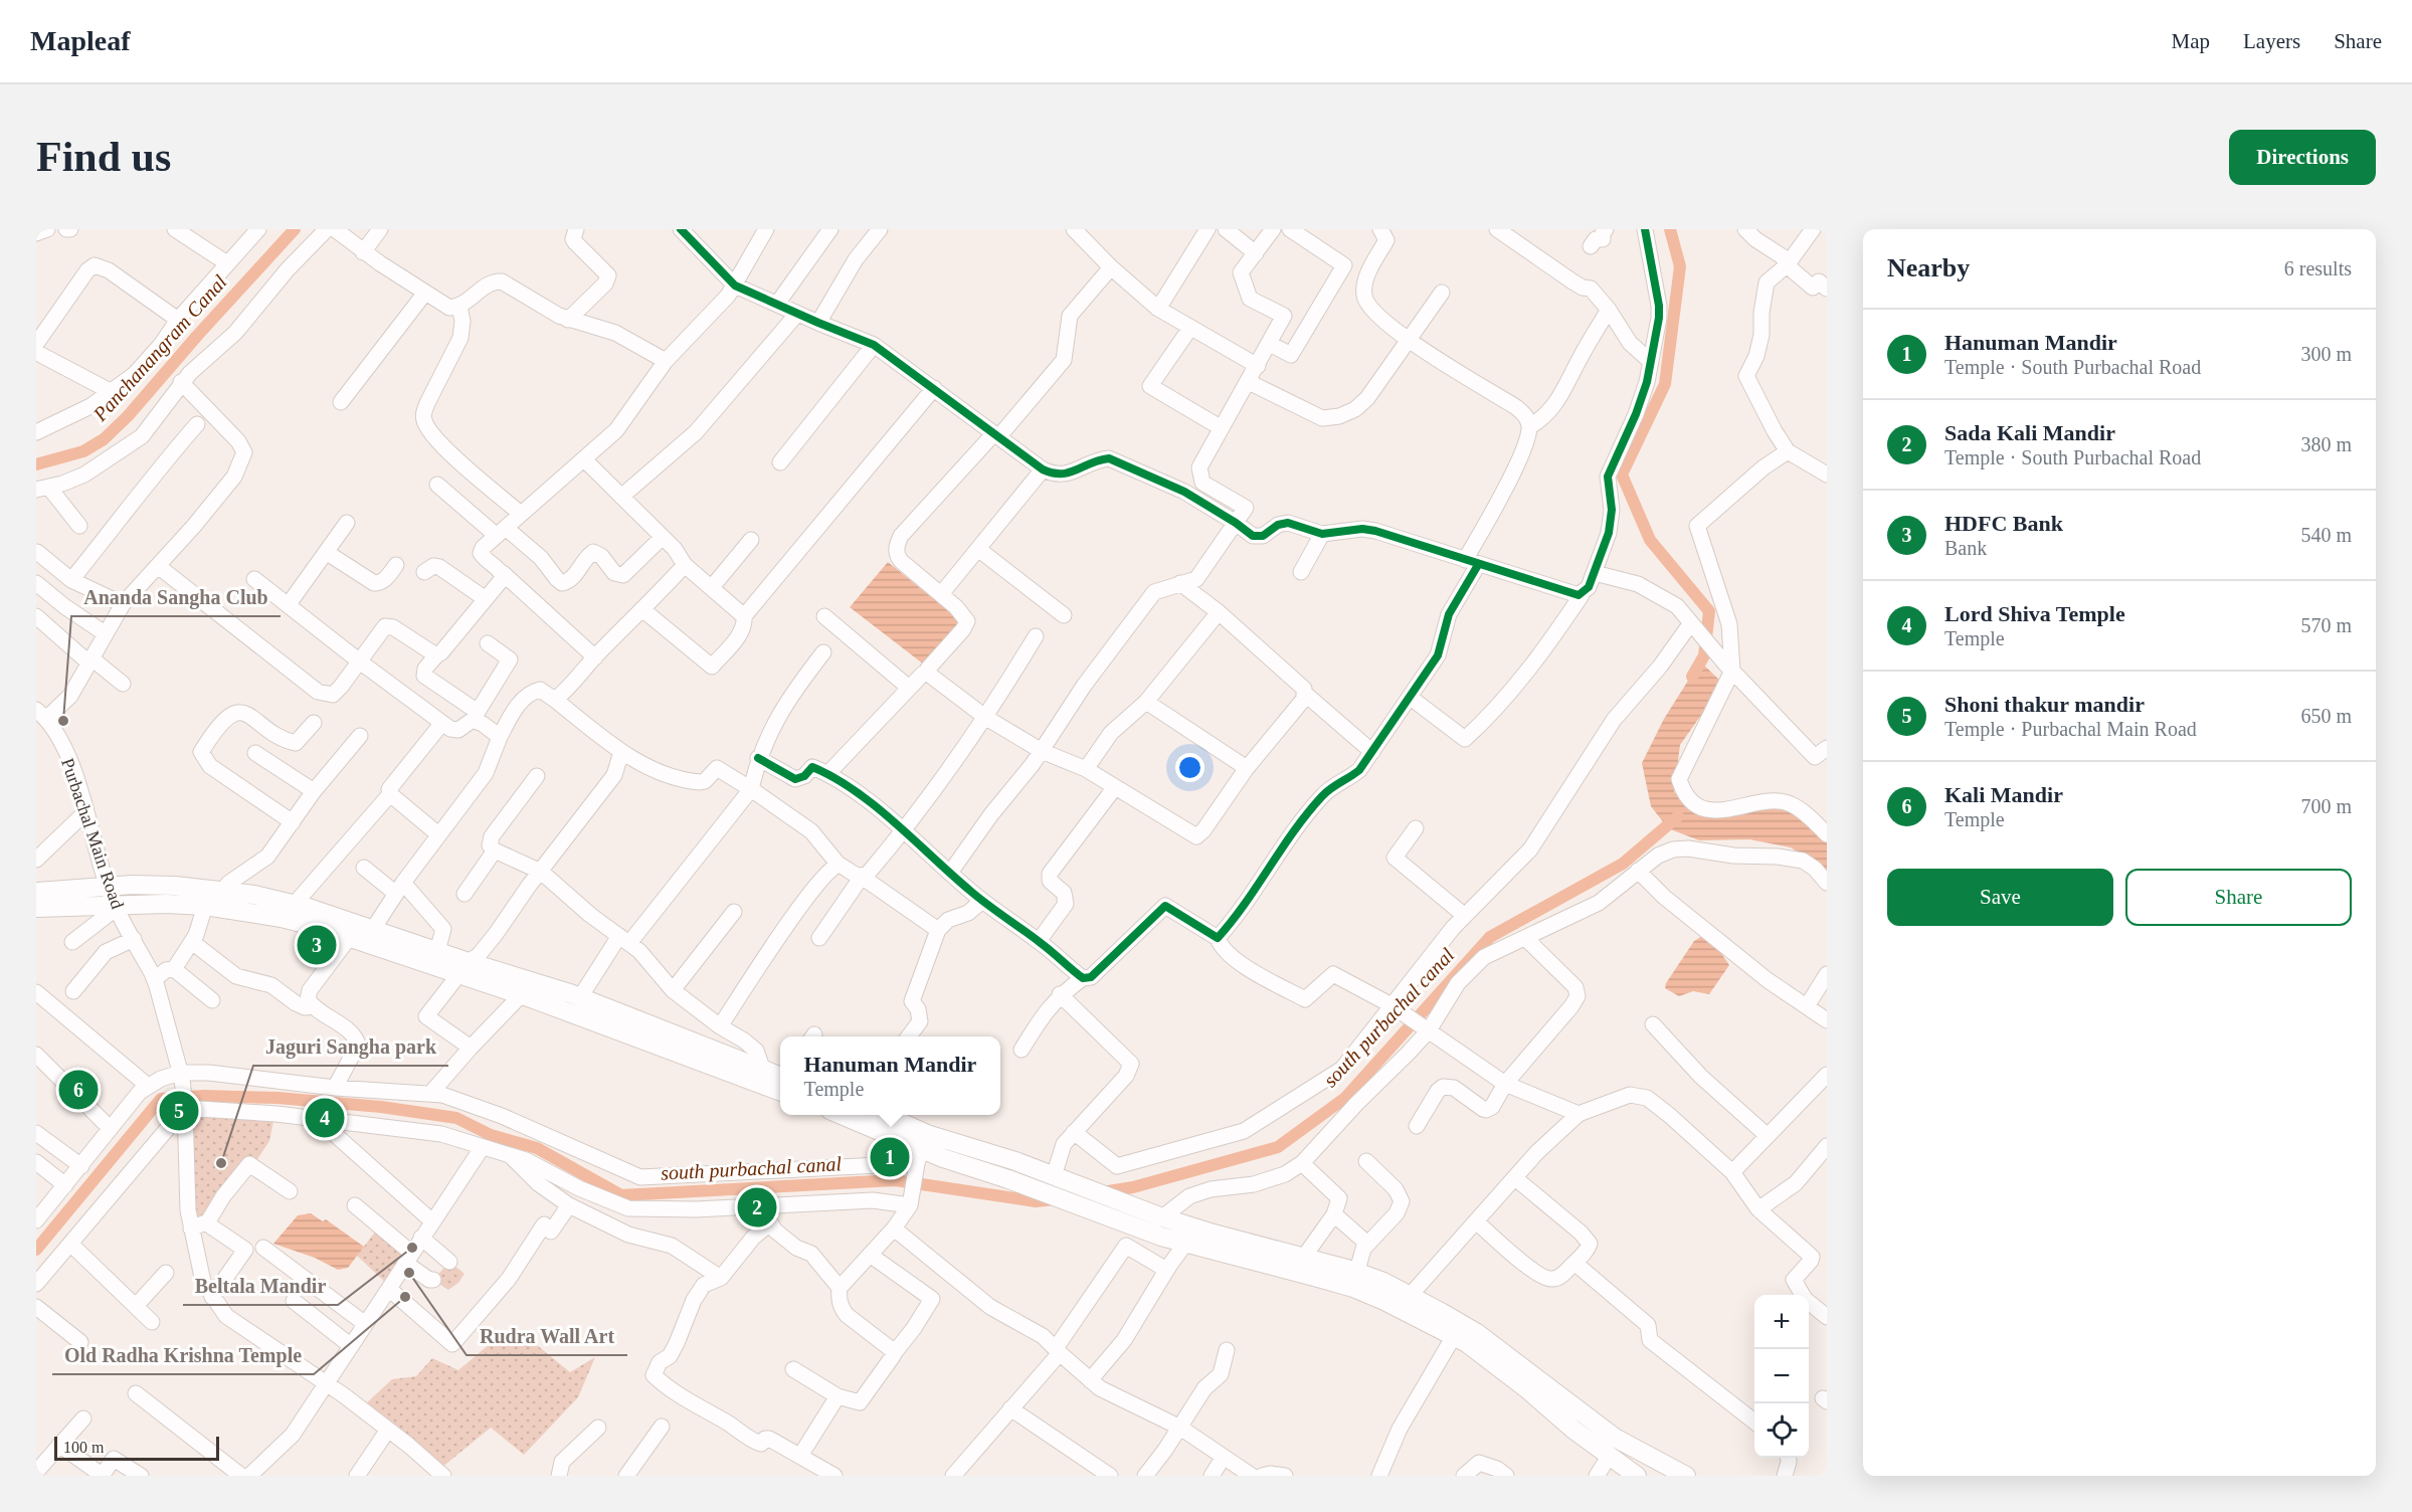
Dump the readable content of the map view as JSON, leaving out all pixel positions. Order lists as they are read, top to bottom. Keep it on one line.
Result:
{"streets":{"street":["Purbachal Main Road"]},"water":["Panchanangram Canal","south purbachal canal"],"places":["Ananda Sangha Club","Jaguri Sangha park","Beltala Mandir","Rudra Wall Art","Old Radha Krishna Temple"],"scale_bar":"100 m","page":{"header":"Mapleaf","nav":["Map","Layers","Share"],"buttons":["Directions",["Save","Share"]],"title":"Find us","heading":["Nearby","6 results"],"list":[{"mark":"1","name":"Hanuman Mandir","note":"Temple · South Purbachal Road","value":"300 m"},{"mark":"2","name":"Sada Kali Mandir","note":"Temple · South Purbachal Road","value":"380 m"},{"mark":"3","name":"HDFC Bank","note":"Bank","value":"540 m"},{"mark":"4","name":"Lord Shiva Temple","note":"Temple","value":"570 m"},{"mark":"5","name":"Shoni thakur mandir","note":"Temple · Purbachal Main Road","value":"650 m"},{"mark":"6","name":"Kali Mandir","note":"Temple","value":"700 m"}],"pins":["3","6","5","4","1","2"],"popup":["Hanuman Mandir","Temple"],"map_buttons":["+","−"],"scale":"100 m"}}
